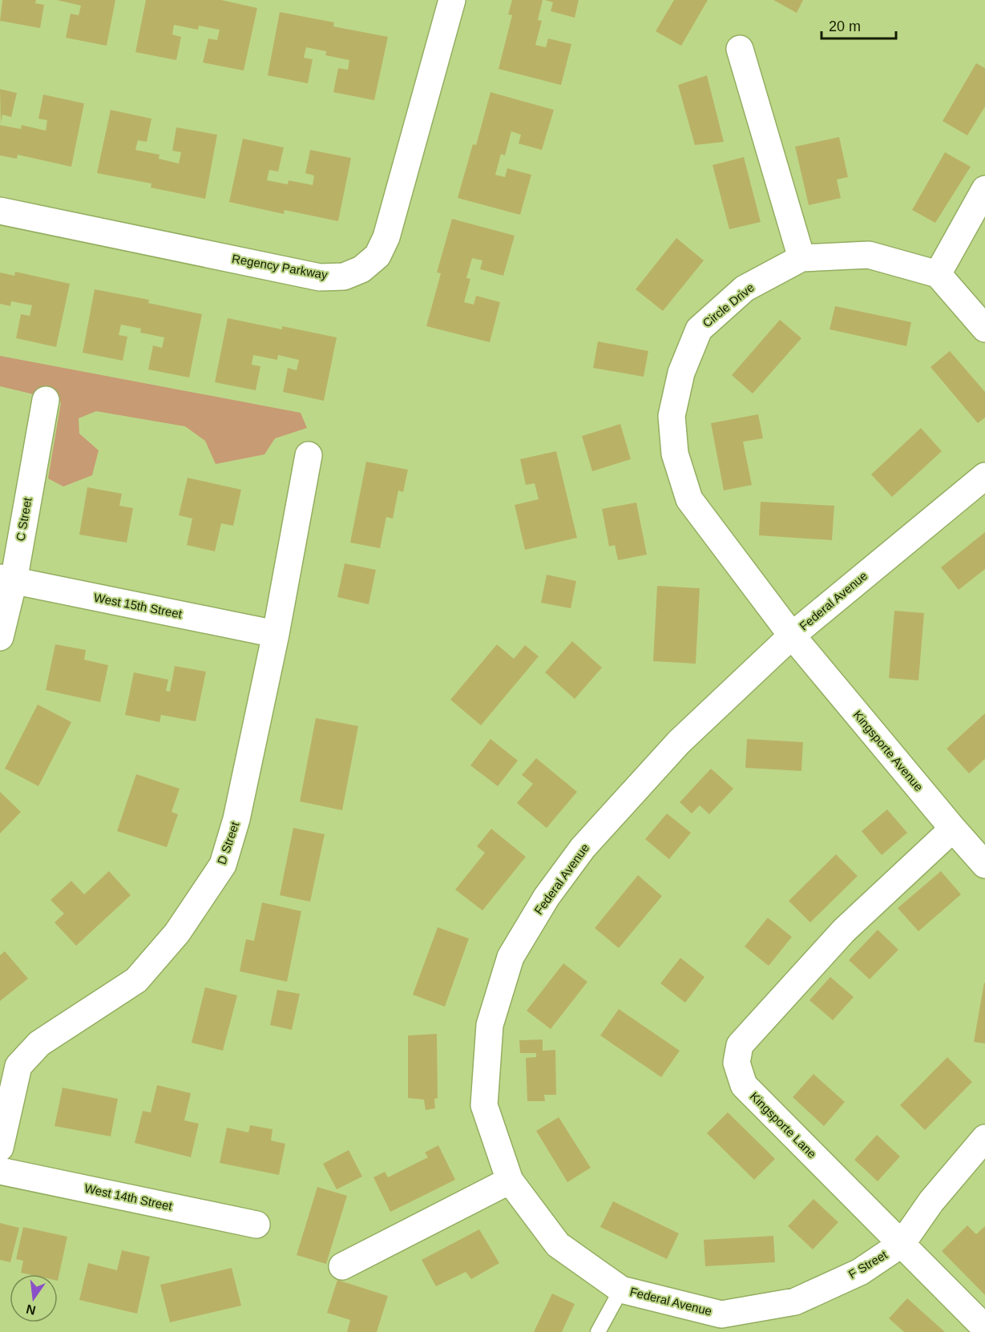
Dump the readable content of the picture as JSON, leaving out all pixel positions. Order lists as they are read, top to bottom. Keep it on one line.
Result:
{"streets":{"street":["Regency Parkway","Circle Drive","C Street","Federal Avenue","West 15th Street","Kingsporte Avenue","D Street","Kingsporte Lane","West 14th Street","F Street"]},"crossings":[["Circle Drive","Federal Avenue"],["Circle Drive","Kingsporte Avenue"],["C Street","West 15th Street"],["Federal Avenue","Kingsporte Avenue"],["Federal Avenue","F Street"],["West 15th Street","D Street"],["Kingsporte Avenue","Kingsporte Lane"],["Kingsporte Lane","F Street"]],"scale_bar":"20 m","north":"bottom"}
